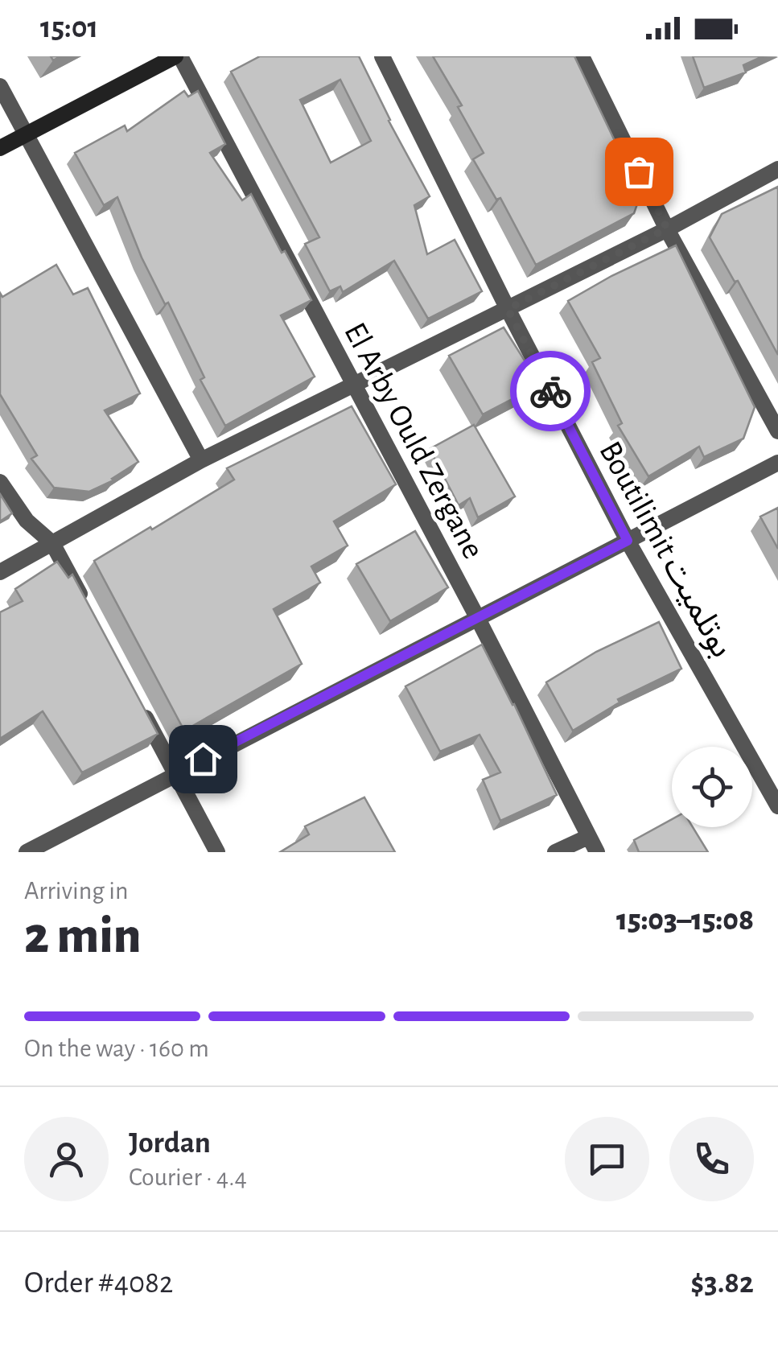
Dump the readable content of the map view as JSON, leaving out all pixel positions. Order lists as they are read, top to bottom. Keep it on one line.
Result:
{"streets":{"street":["El Arby Ould Zergane","Boutilimit بوتلميت"]},"page":{"status":"15:01","heading":["2 min","Arriving in","15:03–15:08"],"panel":["Jordan","Courier · 4.4","Order #4082","$3.82"],"bar":"On the way · 160 m"}}
